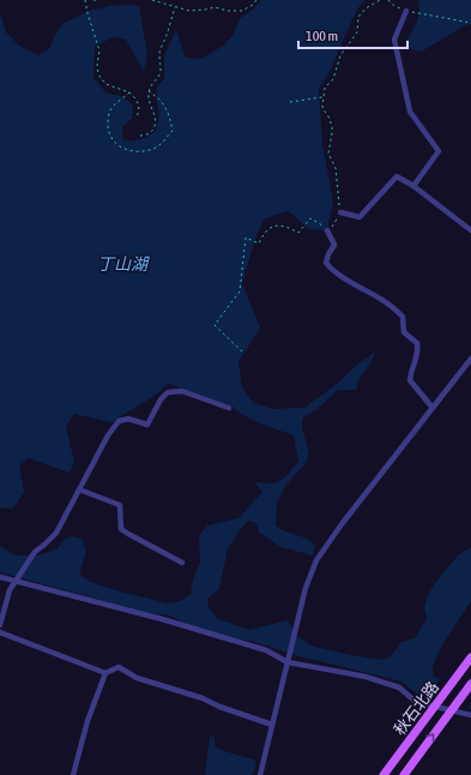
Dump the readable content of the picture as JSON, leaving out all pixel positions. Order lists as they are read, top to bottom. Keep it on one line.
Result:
{"streets":{"main road":["秋石北路"]},"water":["丁山湖"],"scale_bar":"100 m"}
